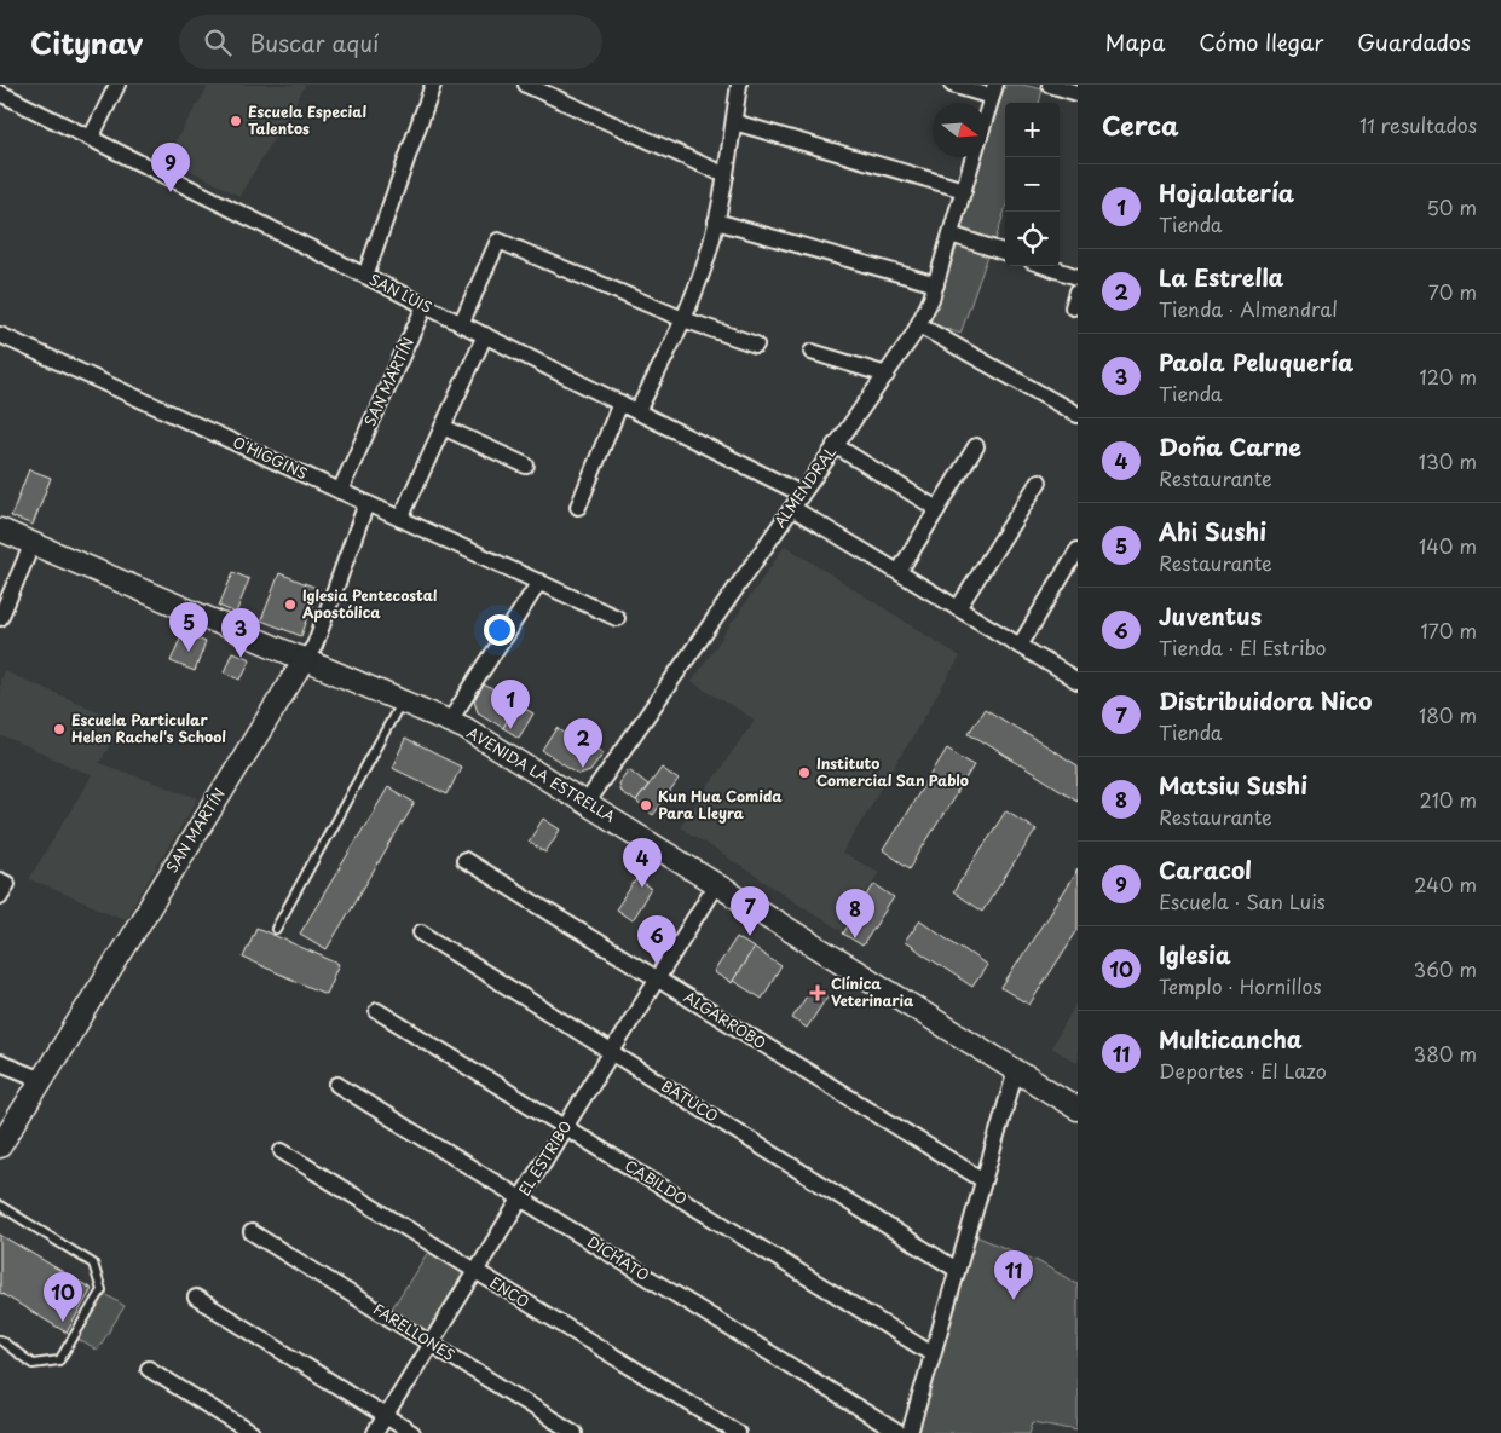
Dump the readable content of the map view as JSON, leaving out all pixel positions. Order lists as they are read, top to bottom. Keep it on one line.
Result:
{"streets":{"main road":["SAN MARTÍN","AVENIDA LA ESTRELLA"],"street":["SAN LUIS","O'HIGGINS","ALMENDRAL","ALGARROBO","BATUCO","EL ESTRIBO","CABILDO","DICHATO","ENCO","FARELLONES"]},"crossings":[["SAN LUIS","SAN MARTÍN"],["SAN LUIS","ALMENDRAL"],["SAN MARTÍN","O'HIGGINS"],["SAN MARTÍN","AVENIDA LA ESTRELLA"],["ALMENDRAL","AVENIDA LA ESTRELLA"],["AVENIDA LA ESTRELLA","EL ESTRIBO"],["ALGARROBO","EL ESTRIBO"],["BATUCO","EL ESTRIBO"],["EL ESTRIBO","CABILDO"],["EL ESTRIBO","DICHATO"],["EL ESTRIBO","ENCO"],["EL ESTRIBO","FARELLONES"]],"places":{"other":["Escuela Especial Talentos","Iglesia Pentecostal Apostólica","Escuela Particular Helen Rachel's School","Instituto Comercial San Pablo","Kun Hua Comida Para Lleyra"],"health":["Clínica Veterinaria"]},"north":"right","page":{"header":"Citynav","search":"Buscar aquí","nav":["Mapa","Cómo llegar","Guardados"],"heading":["Cerca","11 resultados"],"map_buttons":["+","−"],"pins":["9","5","3","1","2","4","7","8","6","11","10"],"list":[{"mark":"1","name":"Hojalatería","note":"Tienda","value":"50 m"},{"mark":"2","name":"La Estrella","note":"Tienda · Almendral","value":"70 m"},{"mark":"3","name":"Paola Peluquería","note":"Tienda","value":"120 m"},{"mark":"4","name":"Doña Carne","note":"Restaurante","value":"130 m"},{"mark":"5","name":"Ahi Sushi","note":"Restaurante","value":"140 m"},{"mark":"6","name":"Juventus","note":"Tienda · El Estribo","value":"170 m"},{"mark":"7","name":"Distribuidora Nico","note":"Tienda","value":"180 m"},{"mark":"8","name":"Matsiu Sushi","note":"Restaurante","value":"210 m"},{"mark":"9","name":"Caracol","note":"Escuela · San Luis","value":"240 m"},{"mark":"10","name":"Iglesia","note":"Templo · Hornillos","value":"360 m"},{"mark":"11","name":"Multicancha","note":"Deportes · El Lazo","value":"380 m"}]}}
